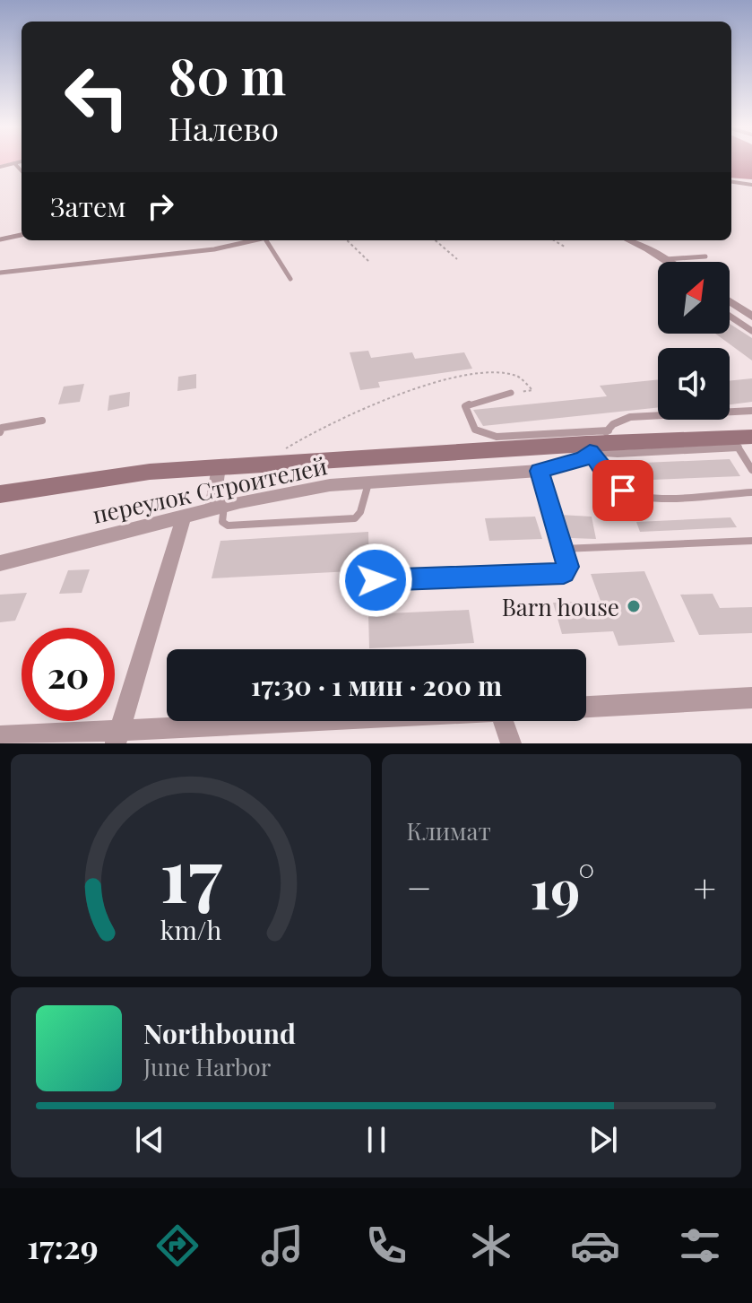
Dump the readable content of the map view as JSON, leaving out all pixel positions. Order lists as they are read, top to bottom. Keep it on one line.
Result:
{"streets":{"street":["переулок Строителей"]},"places":["Barn house"],"north":"top right","page":{"turn":["80 m","Налево"],"then":"Затем","limit":"20","trip":"17:30 · 1 мин · 200 m","tile":"Климат","heat":["−","19°","+"],"song":["Northbound","June Harbor"],"tabs":"17:29","gauge":["17","km/h"]}}
